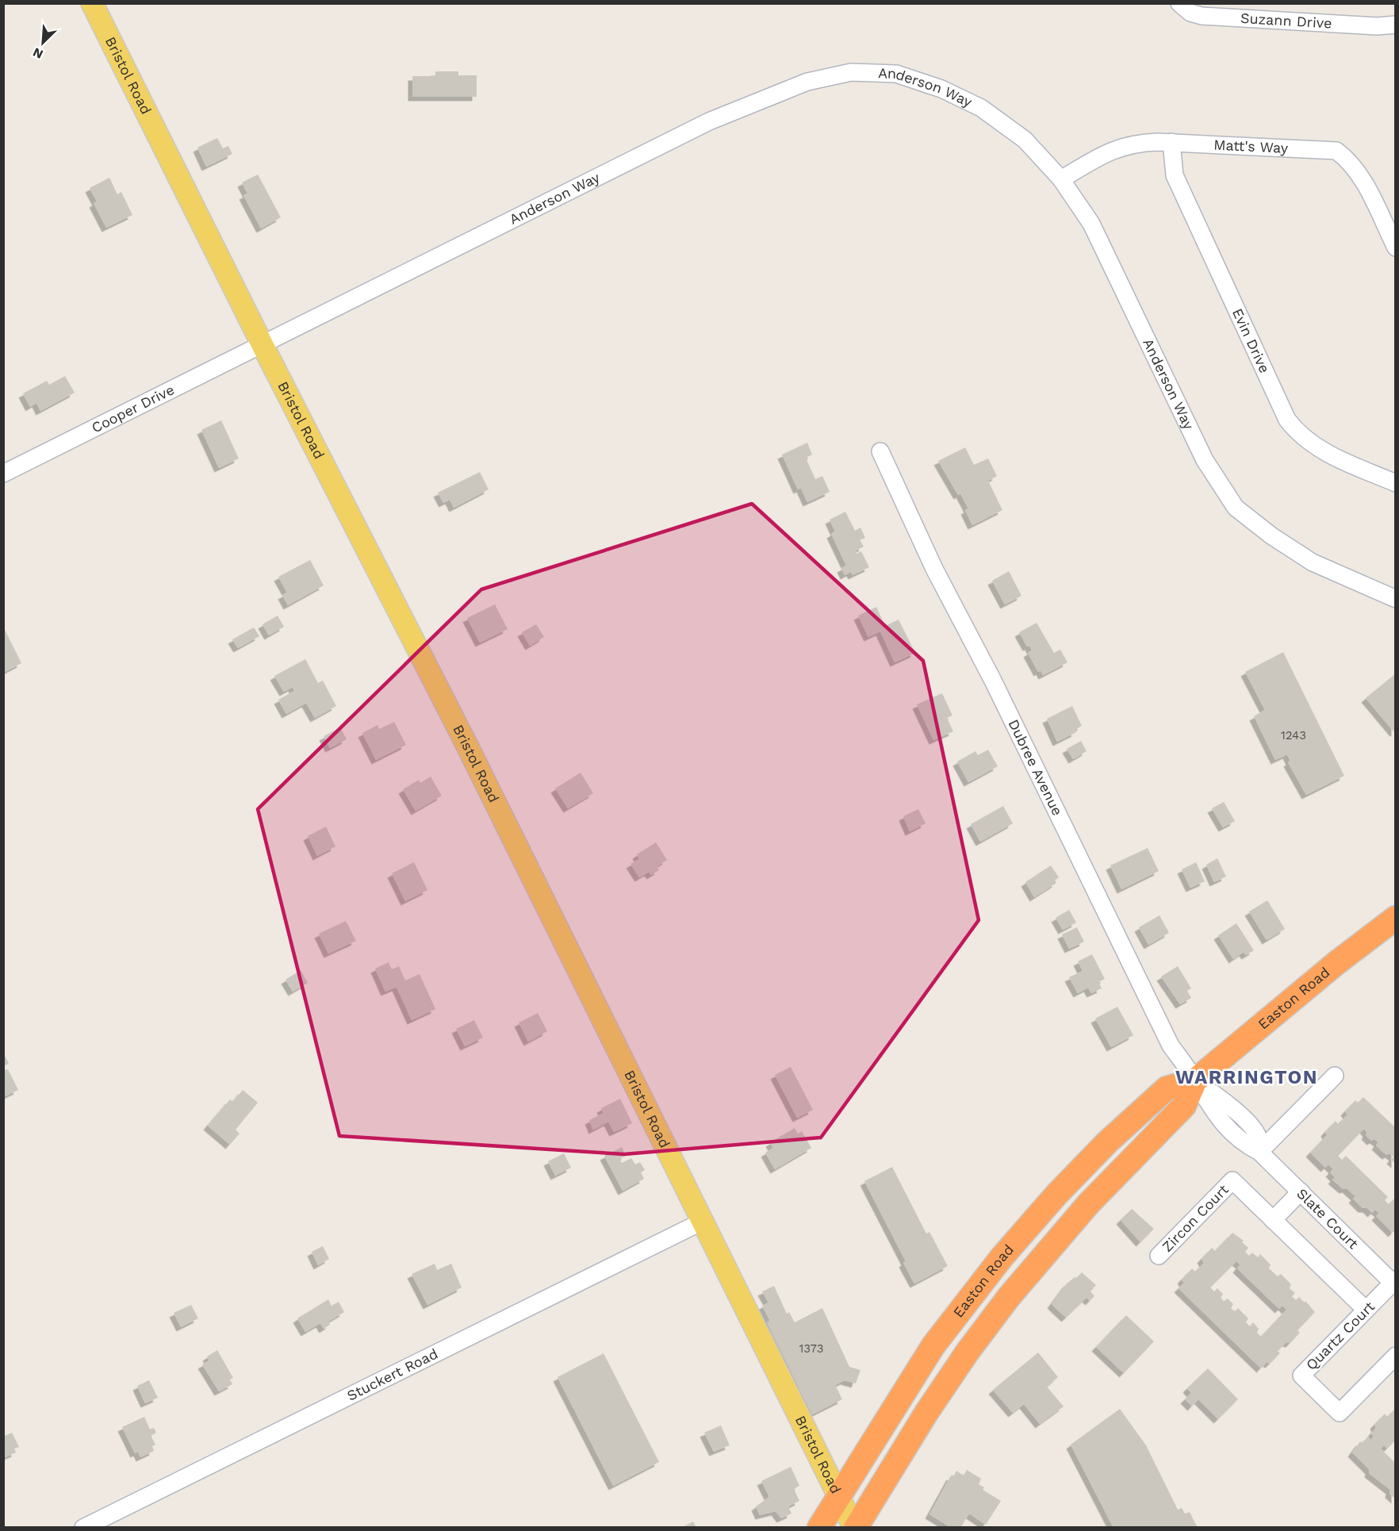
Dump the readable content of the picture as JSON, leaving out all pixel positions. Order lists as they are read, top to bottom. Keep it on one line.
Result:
{"streets":{"highway":["Easton Road"],"main road":["Bristol Road"],"street":["Suzann Drive","Anderson Way","Matt's Way","Evin Drive","Cooper Drive","Dubree Avenue","Zircon Court","Slate Court","Quartz Court","Stuckert Road"]},"crossings":[["Bristol Road","Anderson Way"],["Bristol Road","Cooper Drive"],["Bristol Road","Easton Road"],["Bristol Road","Stuckert Road"],["Anderson Way","Matt's Way"],["Anderson Way","Cooper Drive"],["Matt's Way","Evin Drive"],["Dubree Avenue","Easton Road"],["Zircon Court","Quartz Court"],["Slate Court","Quartz Court"]],"districts":["WARRINGTON"],"house_numbers":["1243","1373"],"north":"bottom left"}
